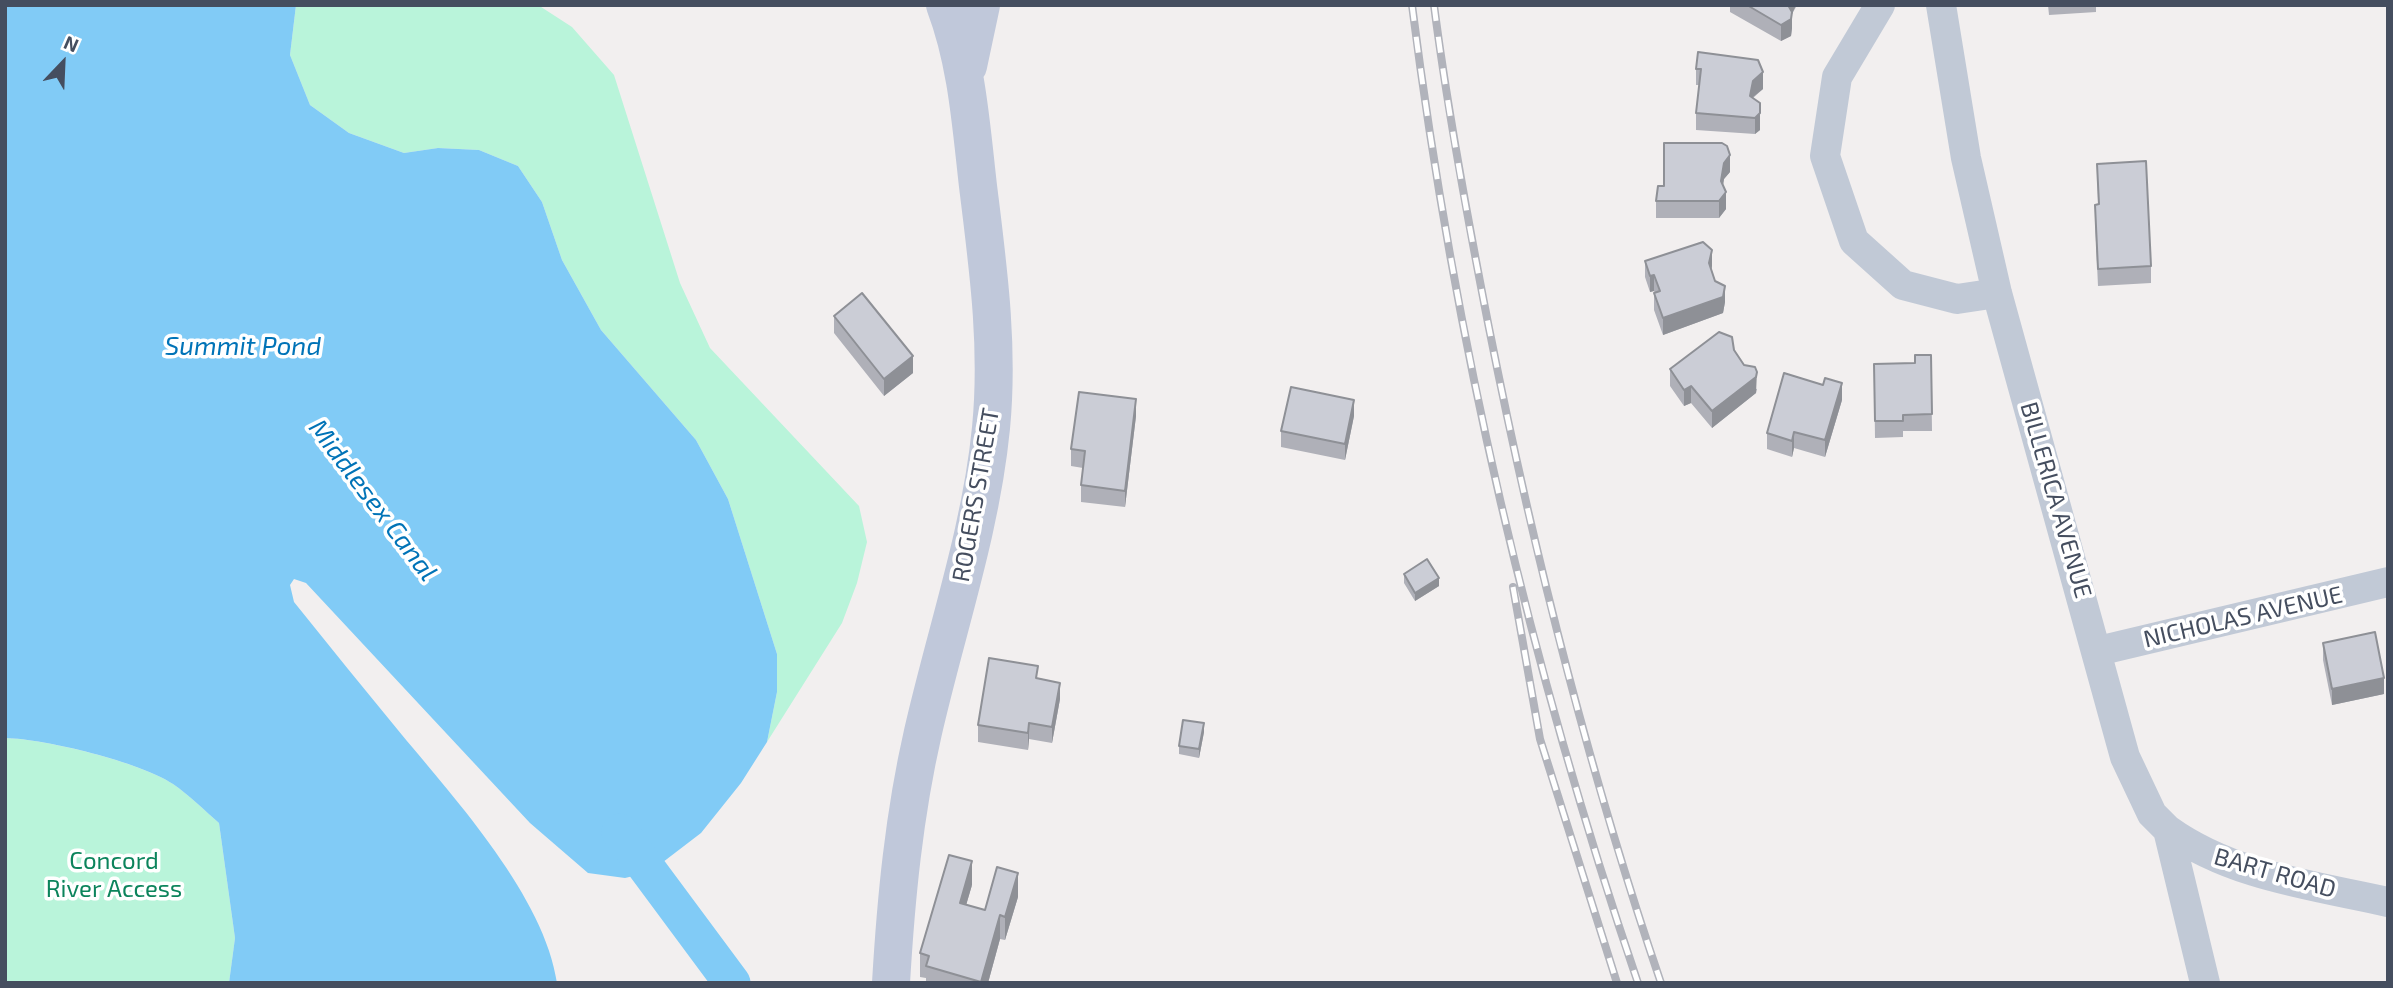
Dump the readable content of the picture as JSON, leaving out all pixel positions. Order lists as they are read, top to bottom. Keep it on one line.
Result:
{"streets":{"main road":["ROGERS STREET"],"street":["BILLERICA AVENUE","NICHOLAS AVENUE","BART ROAD"]},"crossings":[["BILLERICA AVENUE","NICHOLAS AVENUE"],["BILLERICA AVENUE","BART ROAD"]],"water":["Summit Pond","Middlesex Canal"],"parks":["Concord River Access"],"north":"top right"}
